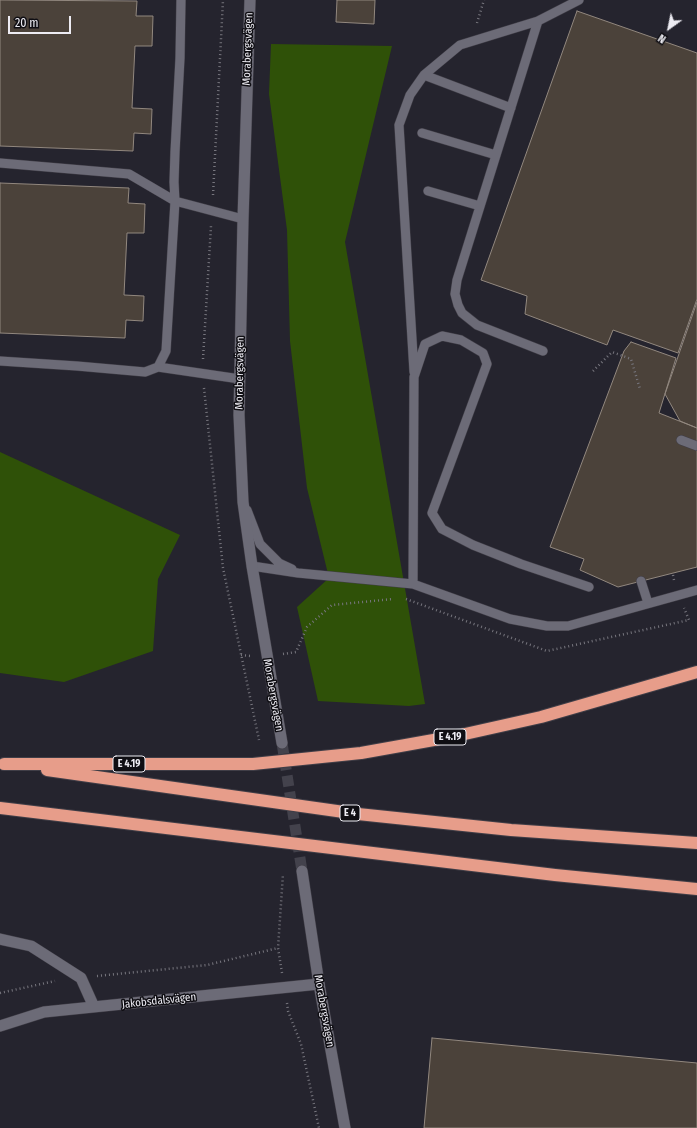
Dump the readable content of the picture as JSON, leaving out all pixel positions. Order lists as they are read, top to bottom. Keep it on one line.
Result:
{"streets":{"highway":["E 4.19","E 4"],"street":["Morabergsvägen","Jakobsdalsvägen"]},"crossings":[["Morabergsvägen","Jakobsdalsvägen"],["E 4.19","E 4"]],"scale_bar":"20 m","north":"bottom left"}
